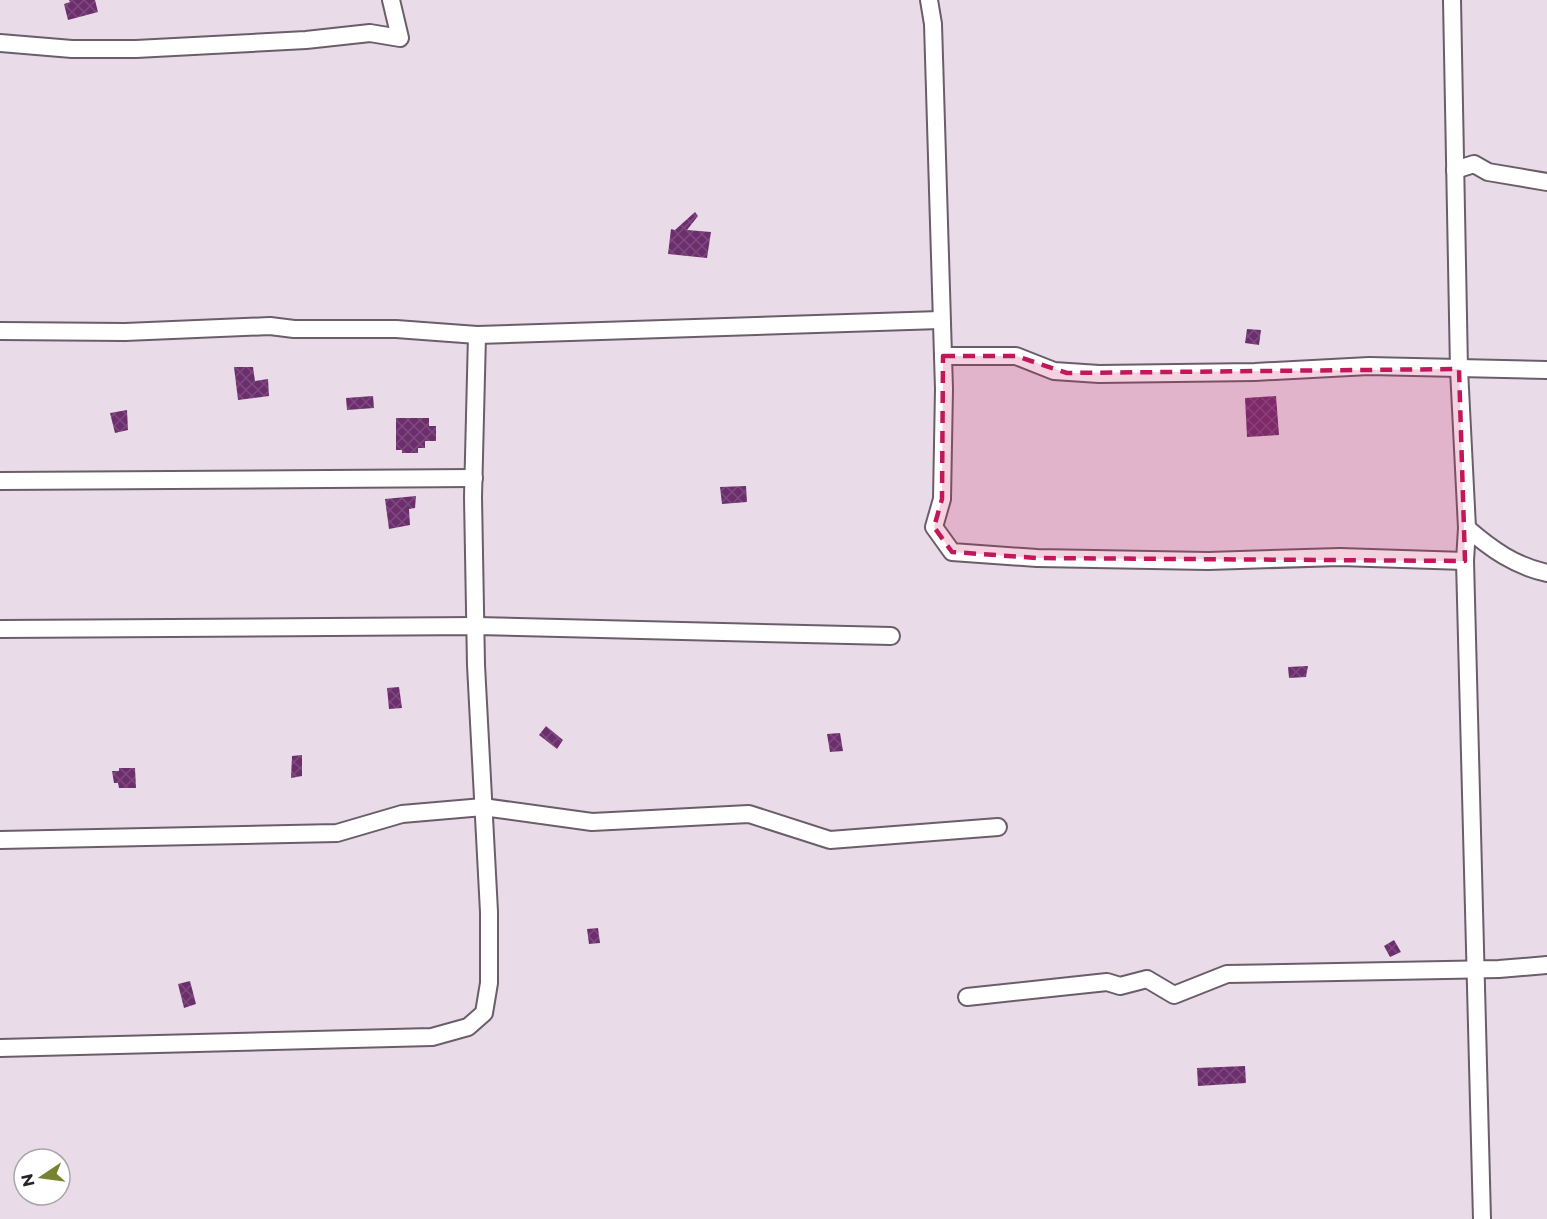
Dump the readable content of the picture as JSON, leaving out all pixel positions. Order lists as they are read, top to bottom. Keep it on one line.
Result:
{"north":"left"}
